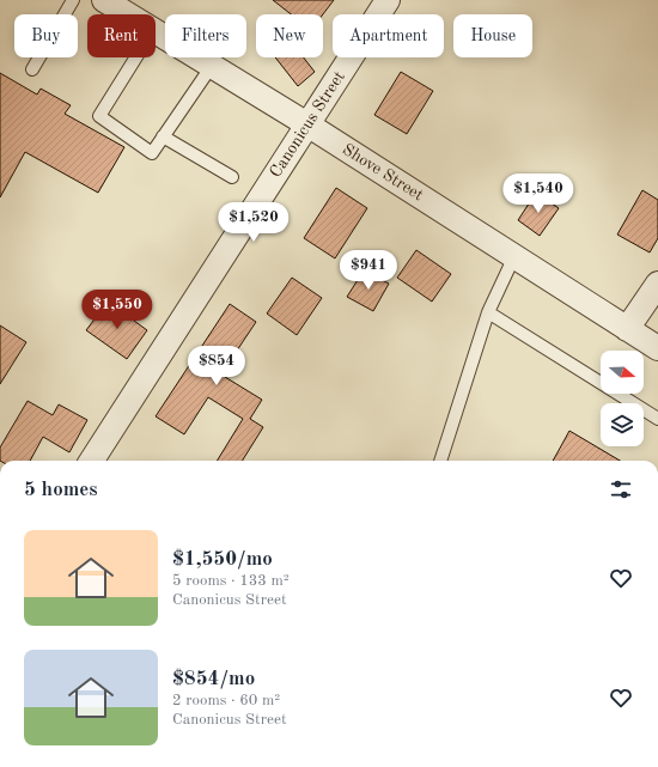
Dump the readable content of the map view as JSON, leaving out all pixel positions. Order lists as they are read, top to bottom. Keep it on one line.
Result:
{"streets":{"street":["Canonicus Street","Shove Street"]},"crossings":[["Canonicus Street","Shove Street"]],"north":"right","page":{"chip":["Buy","Rent","Filters","New","Apartment","House"],"price":["$1,540","$1,520","$941","$1,550","$854"],"heading":"5 homes","list":[{"name":"$1,550/mo","note":"5 rooms · 133 m² · Canonicus Street"},{"name":"$854/mo","note":"2 rooms · 60 m² · Canonicus Street"}]}}
